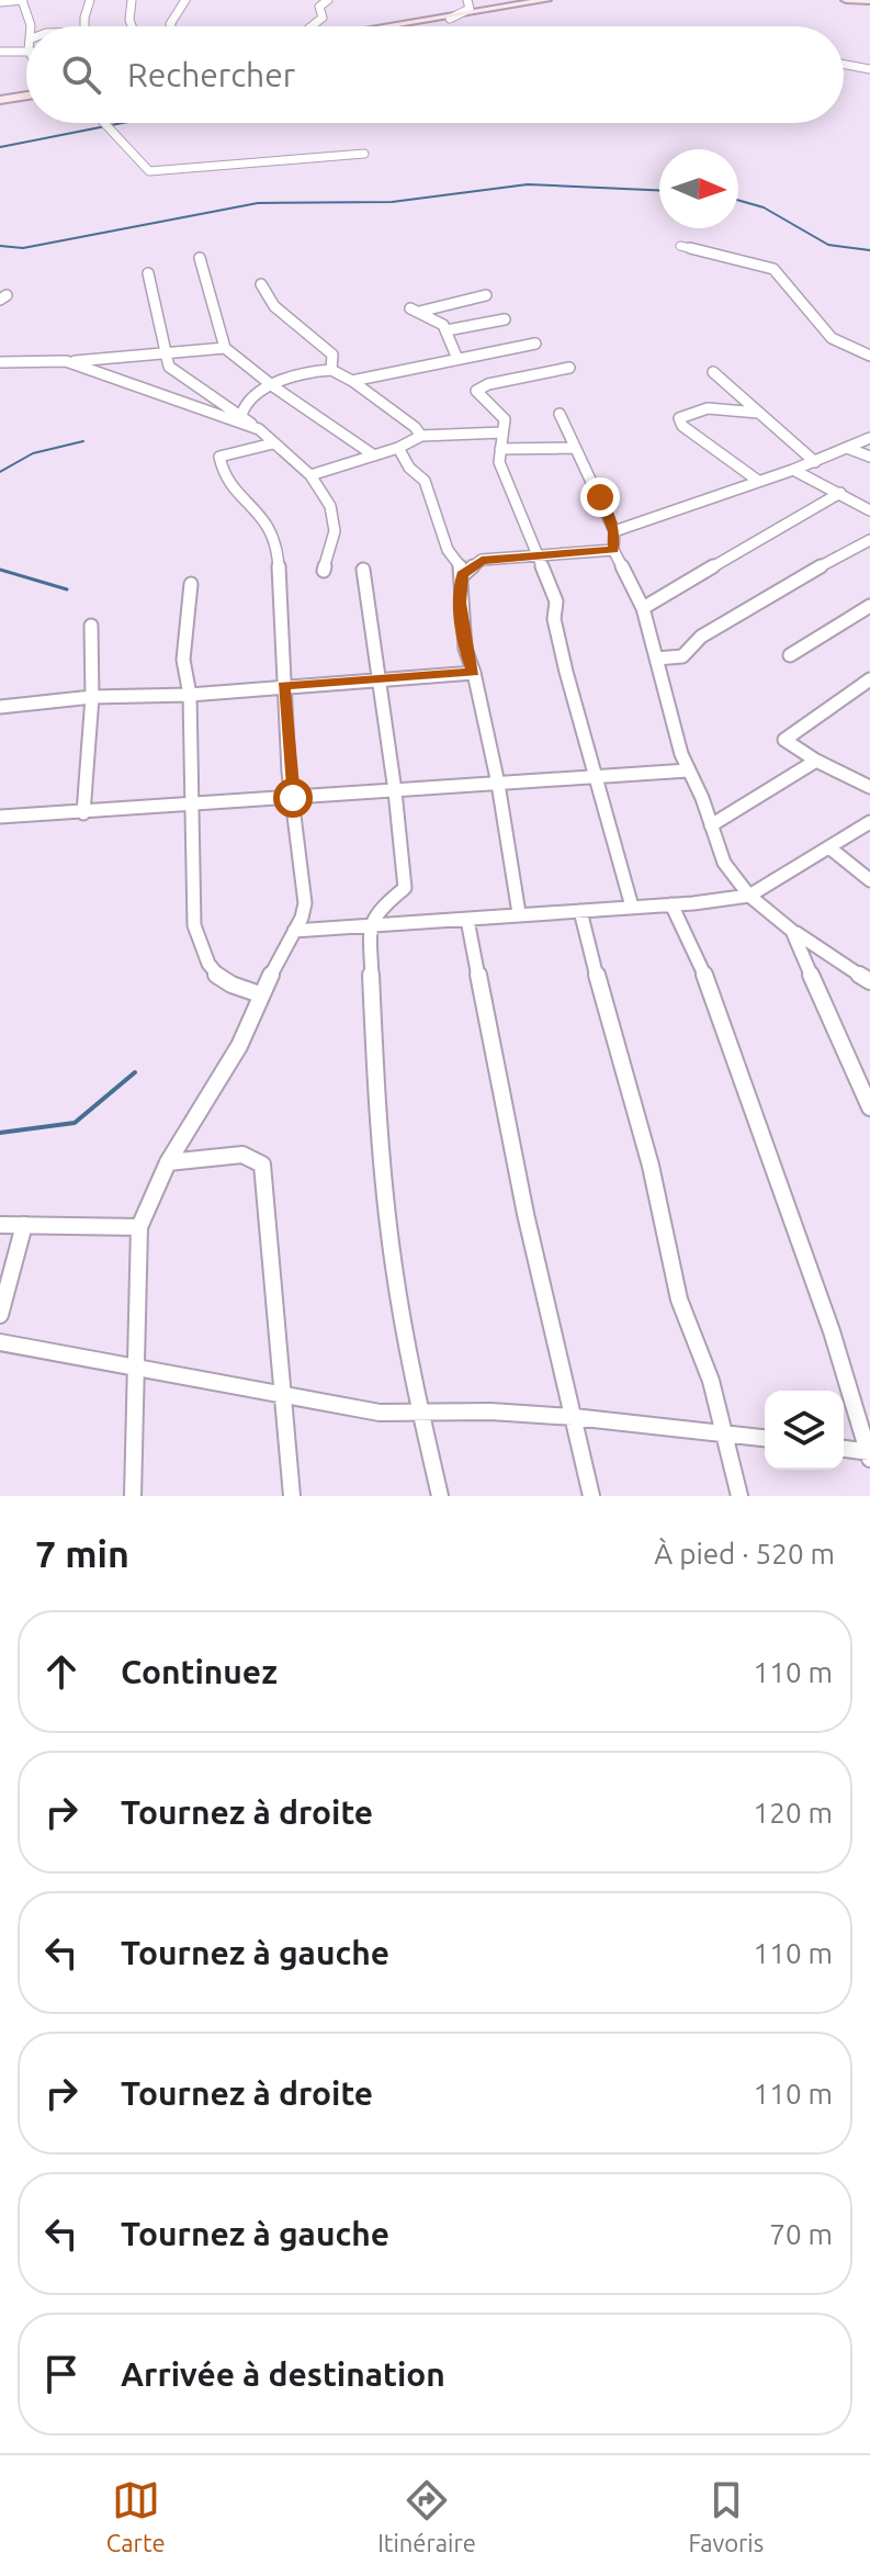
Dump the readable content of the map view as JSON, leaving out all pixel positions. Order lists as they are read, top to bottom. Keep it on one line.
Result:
{"north":"right","page":{"search":"Rechercher","heading":["7 min","À pied · 520 m"],"list":[["Continuez","110 m"],["Tournez à droite","120 m"],["Tournez à gauche","110 m"],["Tournez à droite","110 m"],["Tournez à gauche","70 m"],"Arrivée à destination"],"nav":["Carte","Itinéraire","Favoris"]}}
